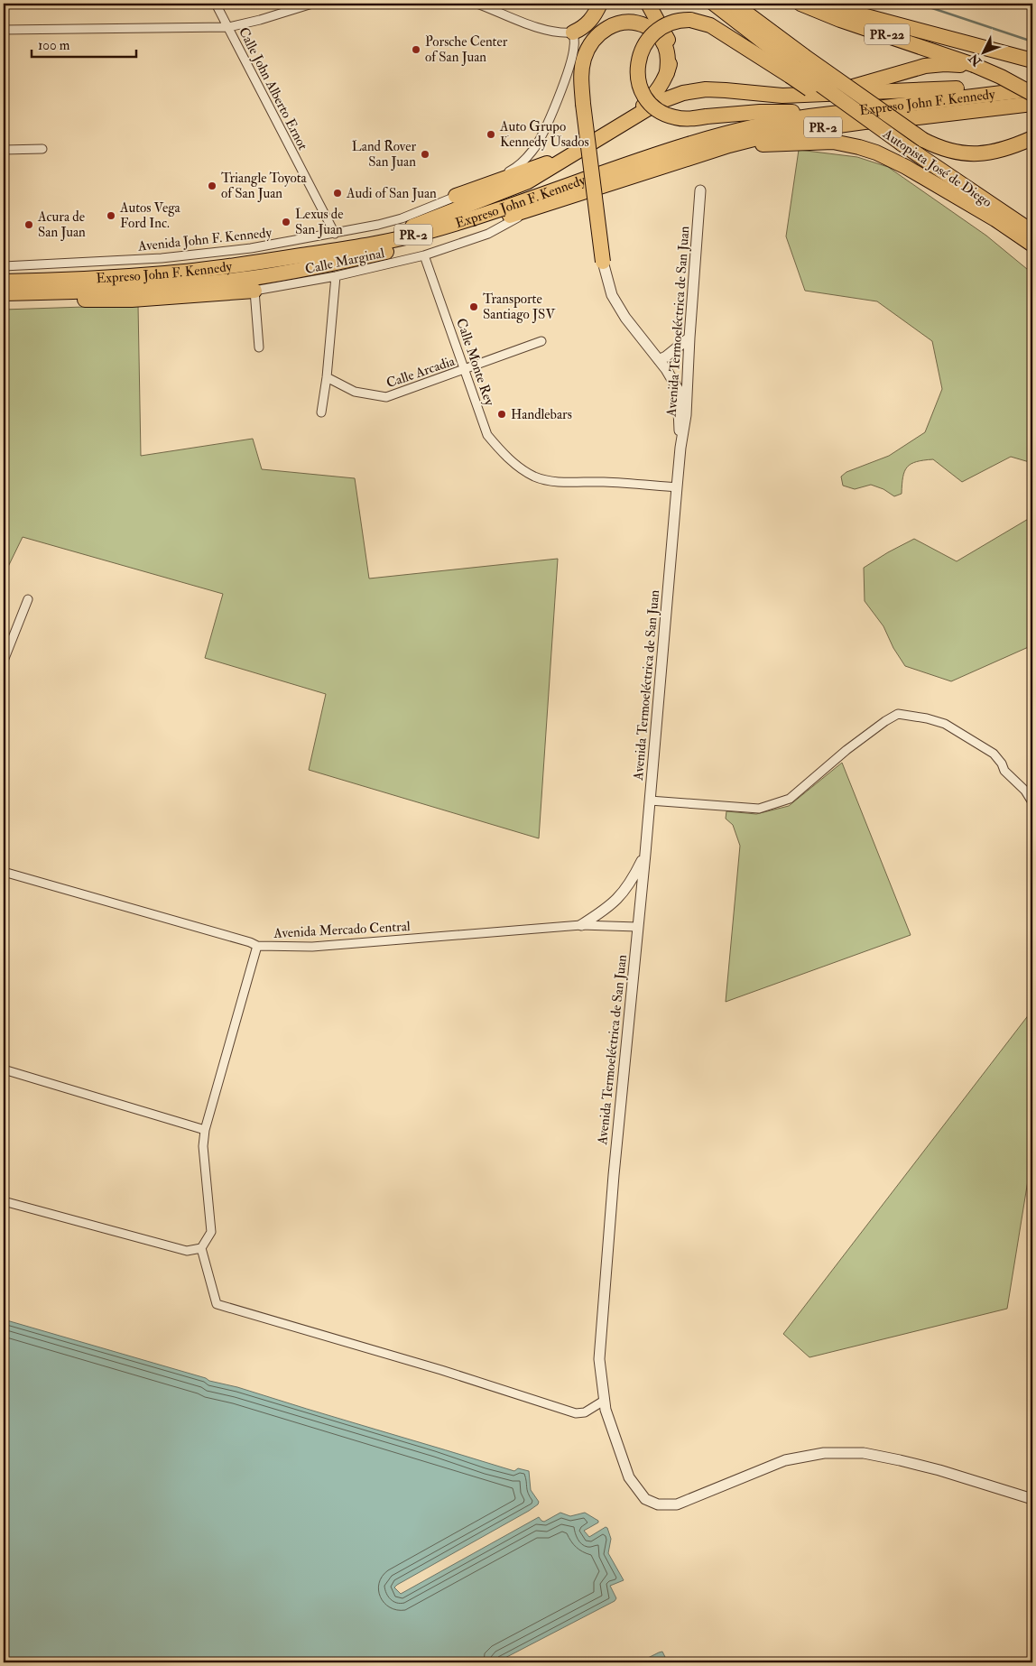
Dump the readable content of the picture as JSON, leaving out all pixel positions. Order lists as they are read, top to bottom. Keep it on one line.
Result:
{"streets":{"highway":["PR-22","Expreso John F. Kennedy","PR-2","Autopista José de Diego"],"street":["Calle John Alberto Ernot","Avenida John F. Kennedy","Calle Marginal","Avenida Termoeléctrica de San Juan","Calle Monte Rey","Calle Arcadia","Avenida Mercado Central"]},"crossings":[["Calle John Alberto Ernot","Avenida John F. Kennedy"],["Expreso John F. Kennedy","Calle Marginal"],["Calle Marginal","Calle Monte Rey"],["Avenida Termoeléctrica de San Juan","Calle Monte Rey"],["Avenida Termoeléctrica de San Juan","Avenida Mercado Central"],["Calle Monte Rey","Calle Arcadia"]],"places":["Porsche Center of San Juan","Auto Grupo Kennedy Usados","Land Rover San Juan","Triangle Toyota of San Juan","Audi of San Juan","Autos Vega Ford Inc.","Lexus de San Juan","Acura de San Juan","Transporte Santiago JSV","Handlebars"],"scale_bar":"100 m","north":"bottom left"}
